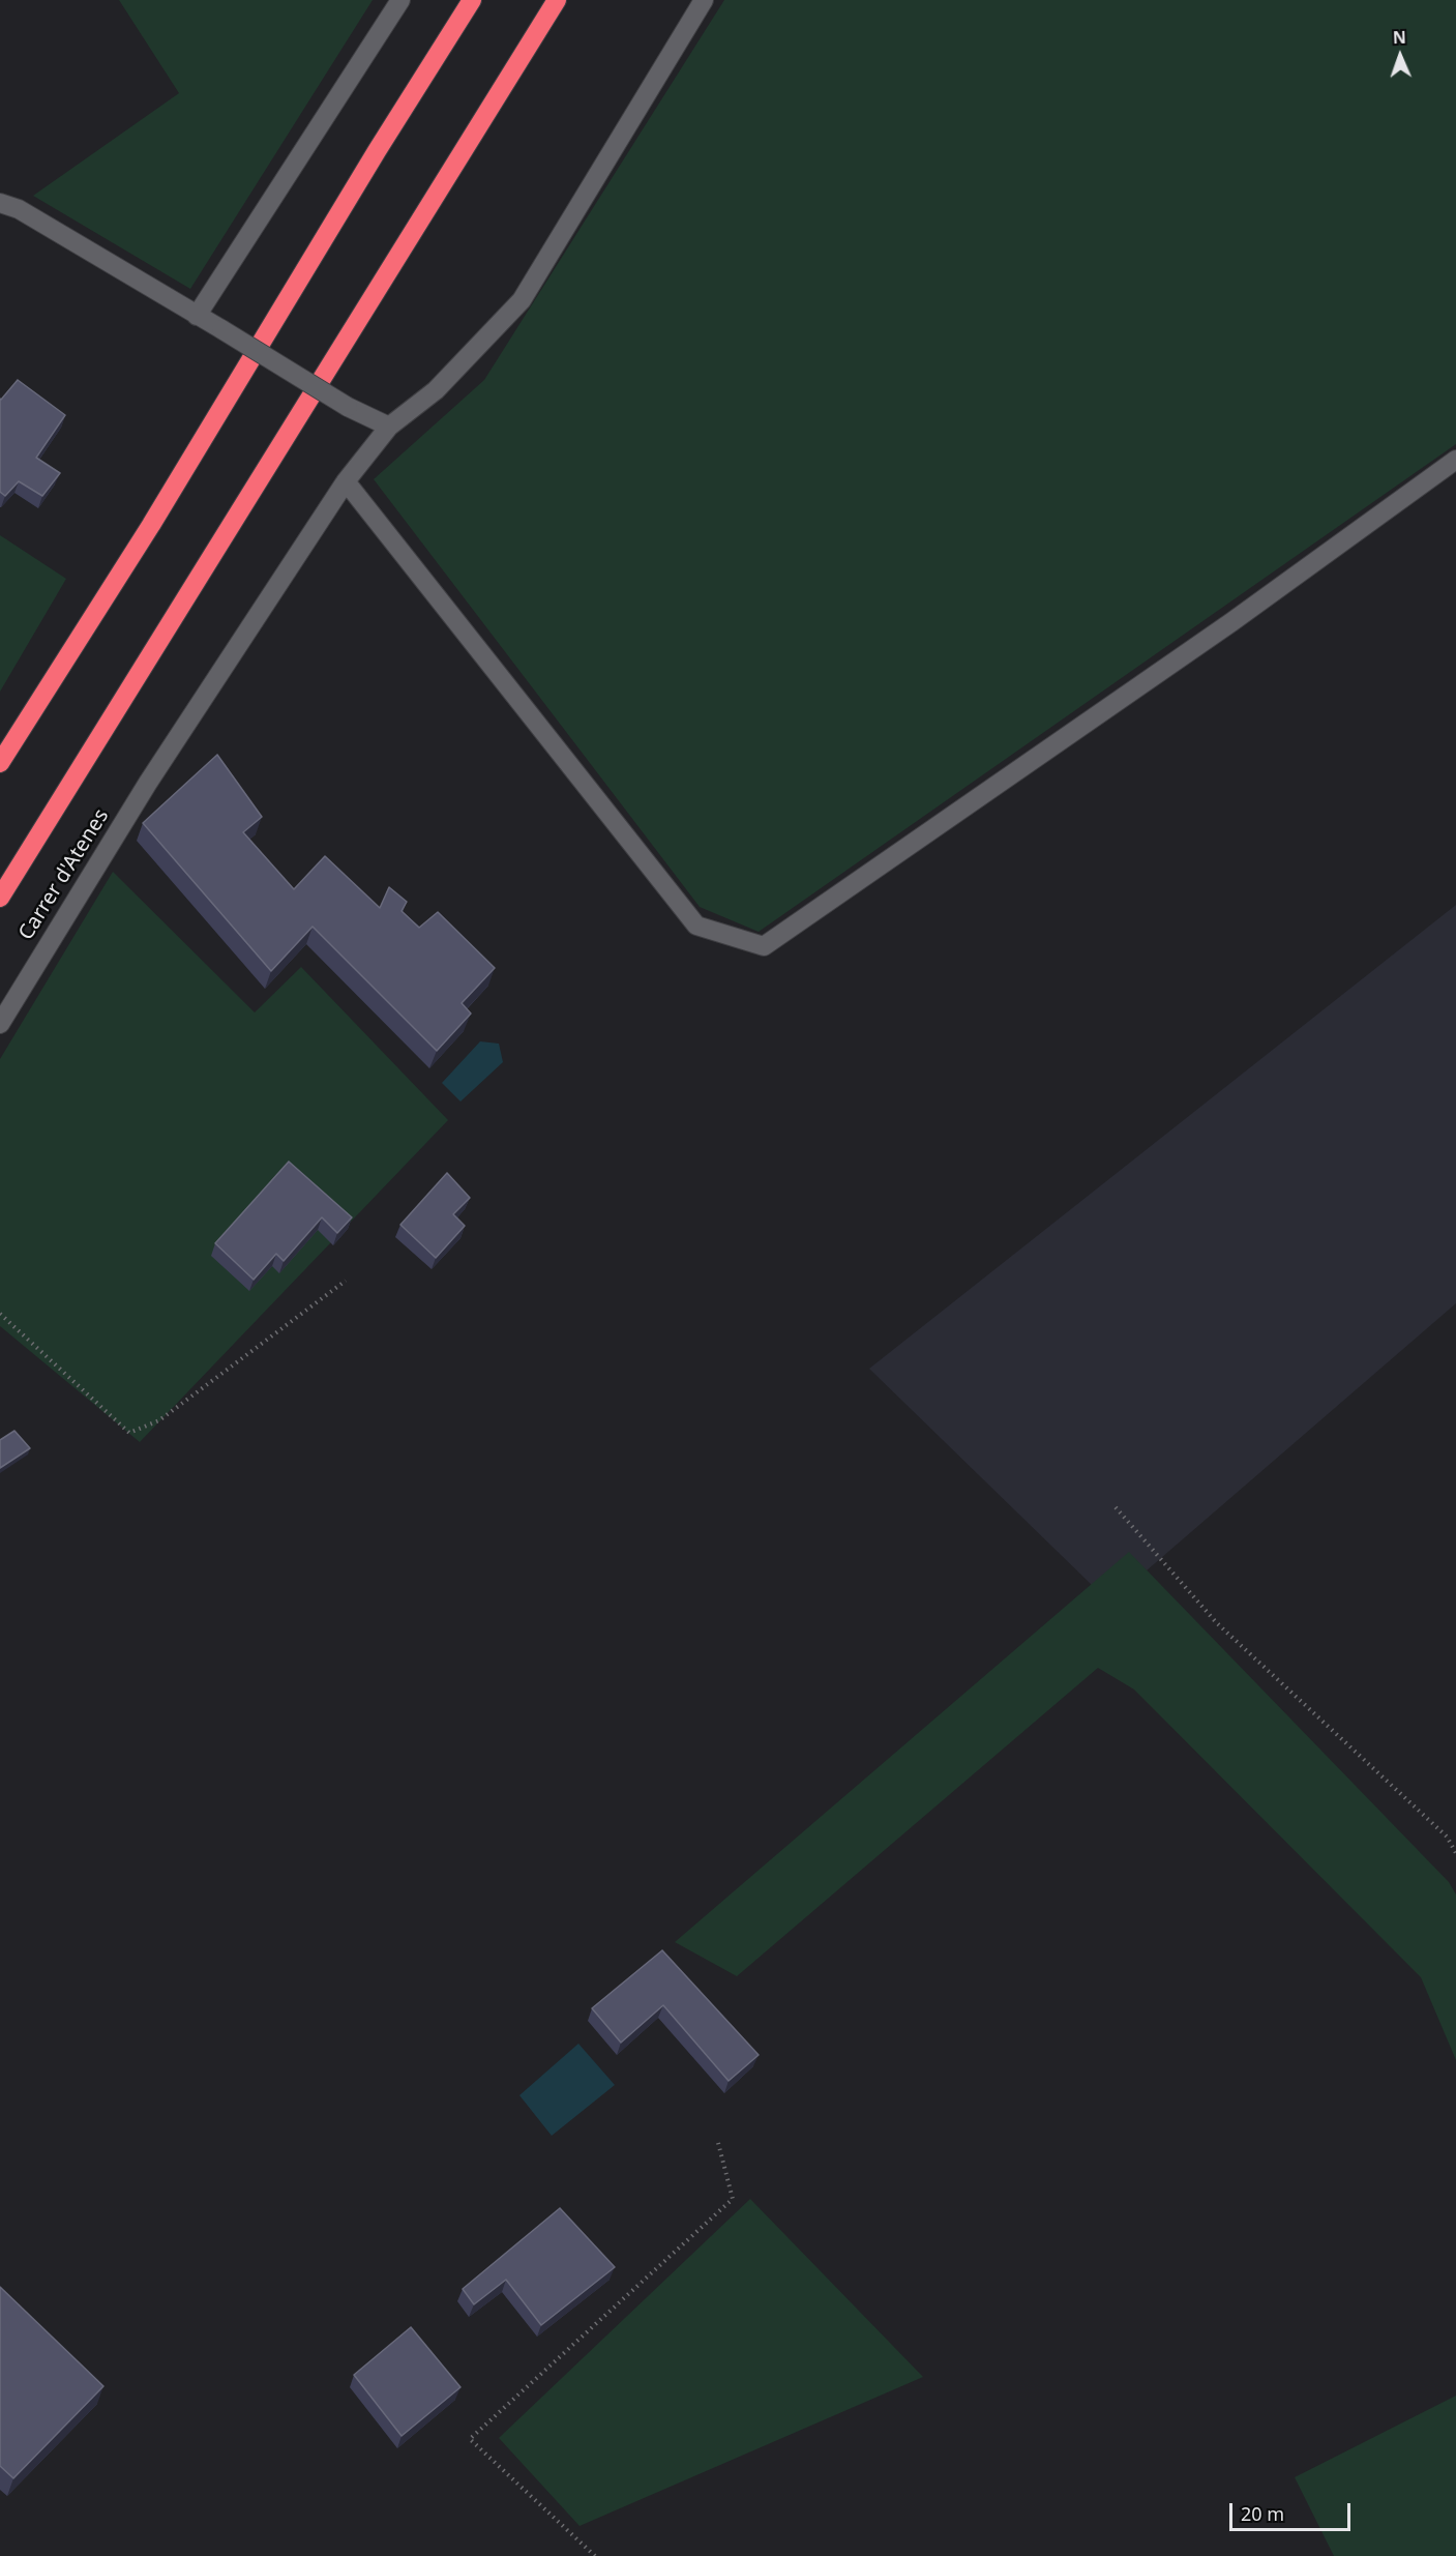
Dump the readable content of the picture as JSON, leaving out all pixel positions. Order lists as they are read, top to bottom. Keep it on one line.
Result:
{"streets":{"street":["Carrer d'Atenes"]},"scale_bar":"20 m","north":"top"}
